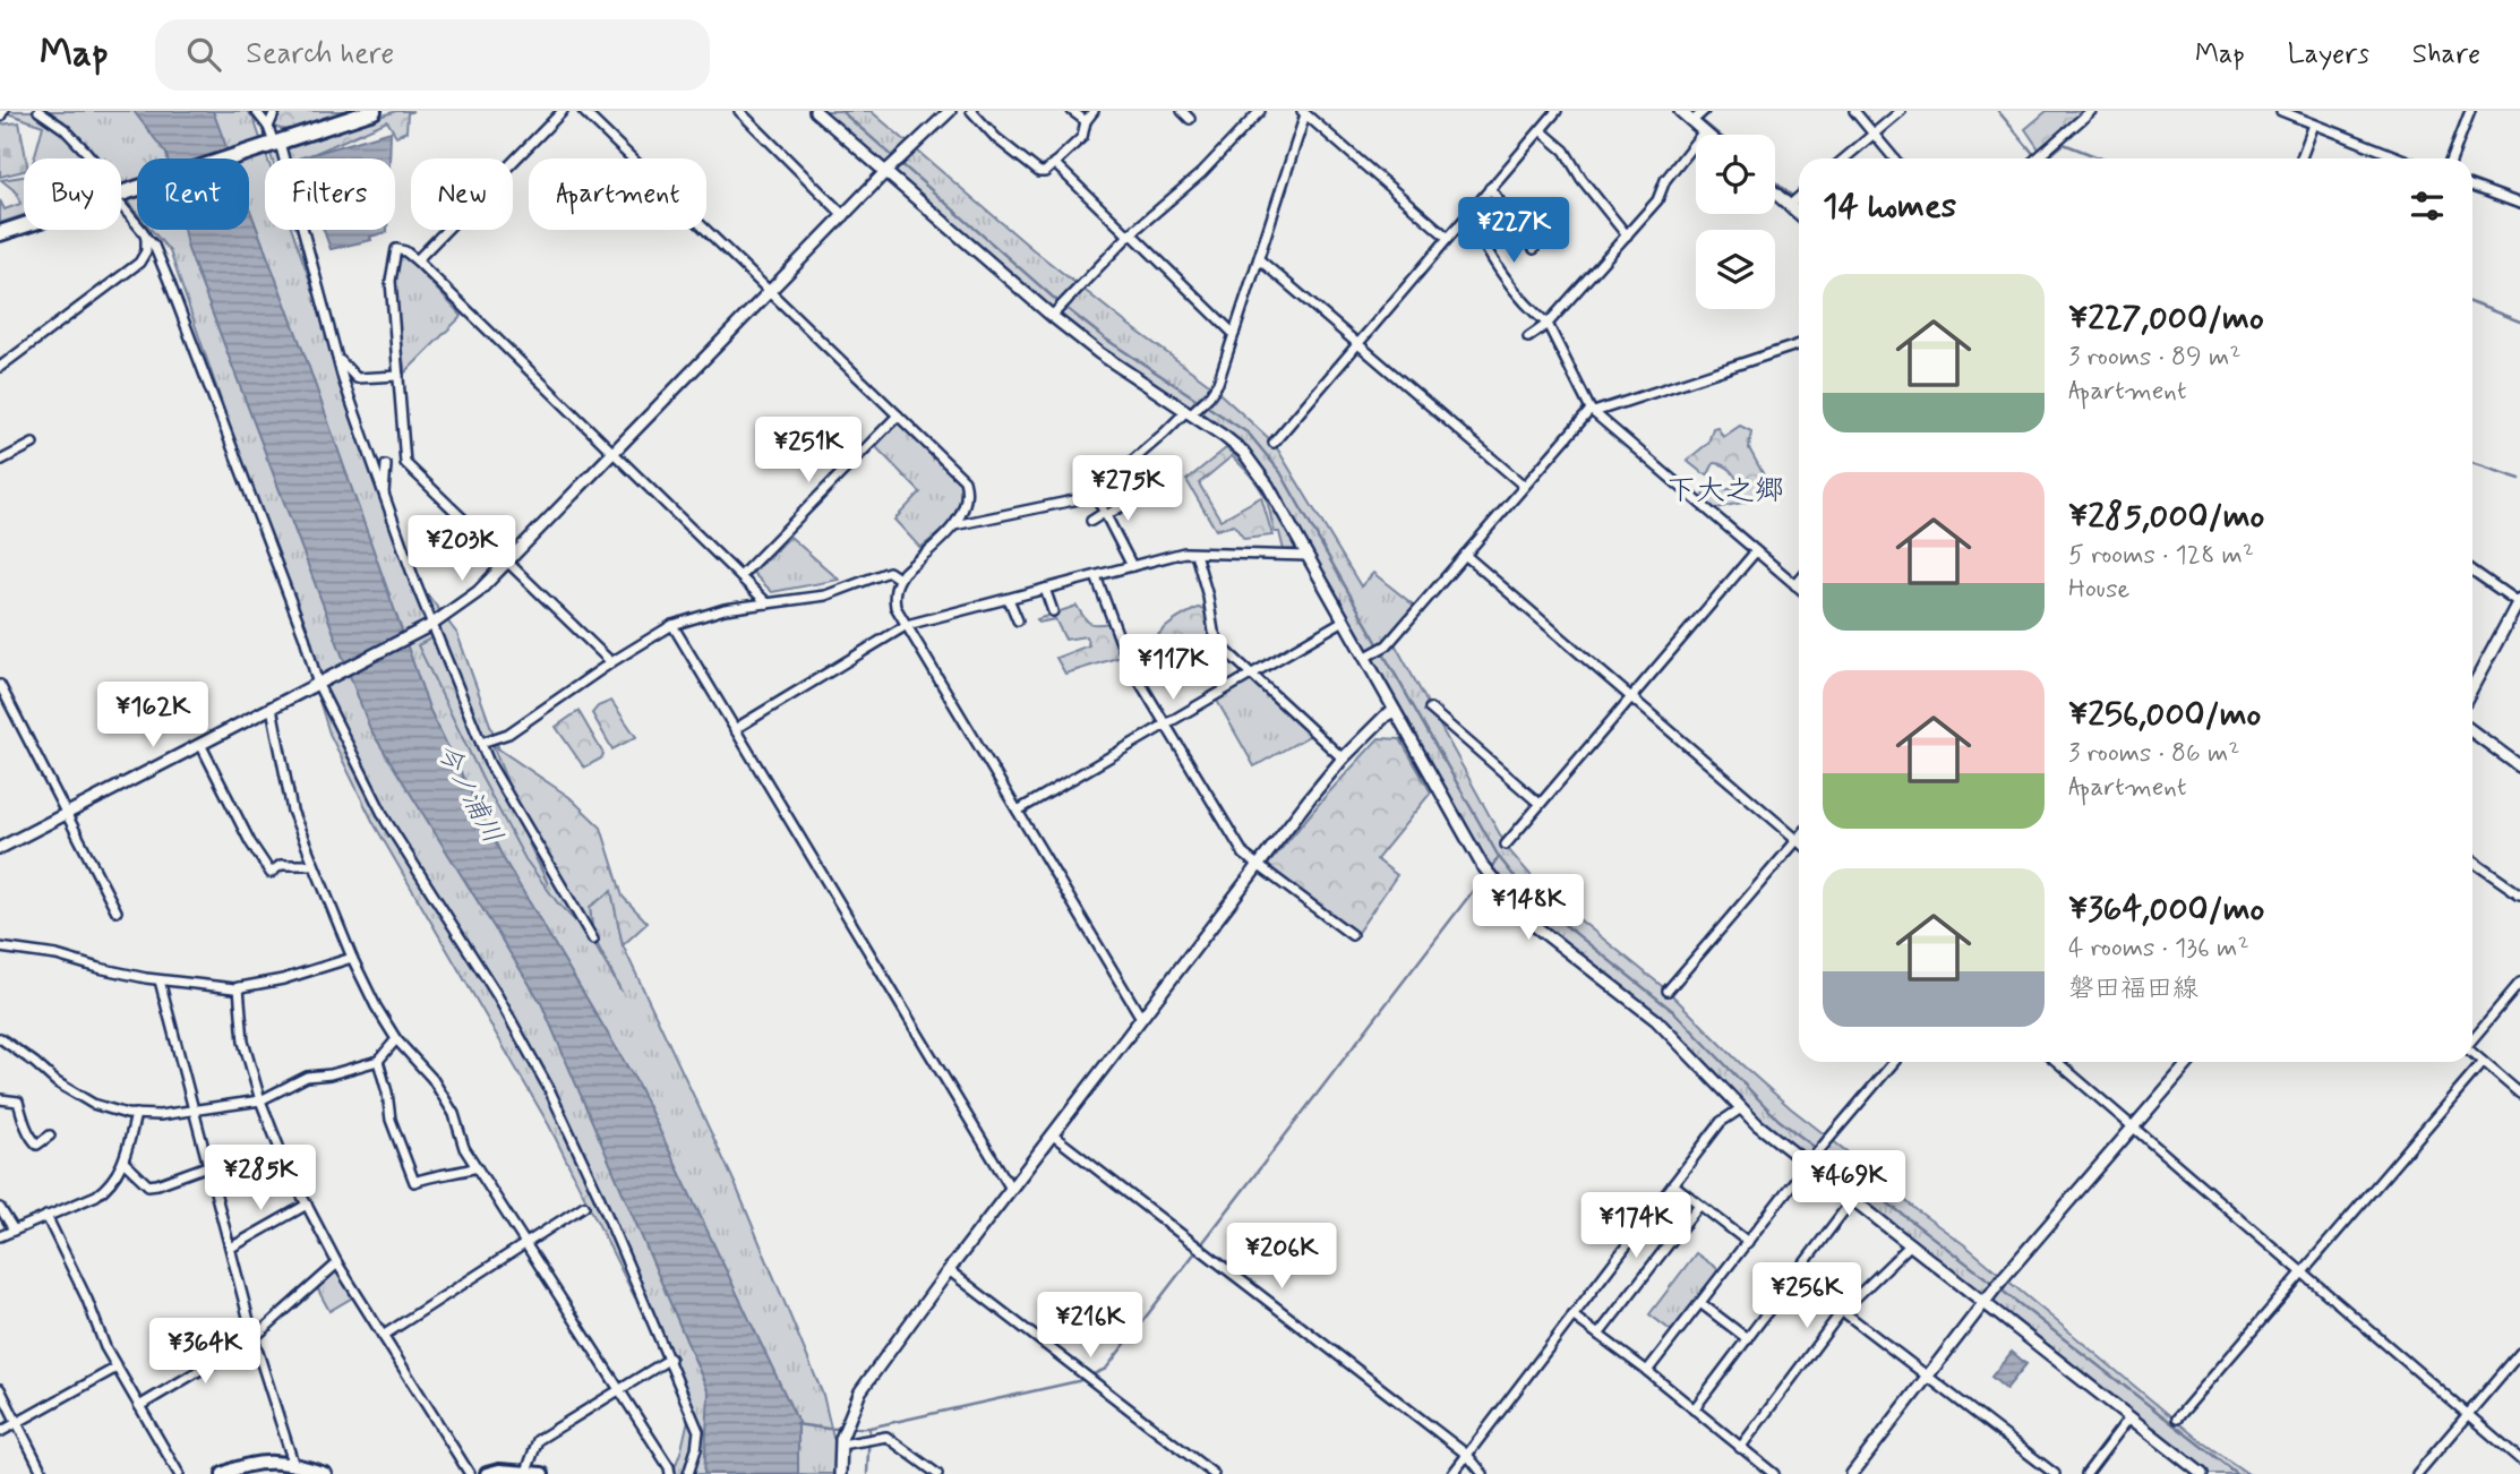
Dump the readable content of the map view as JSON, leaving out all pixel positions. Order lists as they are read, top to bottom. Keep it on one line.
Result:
{"districts":["下大之郷"],"water":["今ノ浦川"],"page":{"header":"Map","search":"Search here","nav":["Map","Layers","Share"],"chip":["Buy","Rent","Filters","New","Apartment"],"heading":"14 homes","price":["¥227K","¥251K","¥275K","¥203K","¥117K","¥162K","¥148K","¥285K","¥469K","¥174K","¥206K","¥256K","¥216K","¥364K"],"list":[{"name":"¥227,000/mo","note":"3 rooms · 89 m² · Apartment"},{"name":"¥285,000/mo","note":"5 rooms · 128 m² · House"},{"name":"¥256,000/mo","note":"3 rooms · 86 m² · Apartment"},{"name":"¥364,000/mo","note":"4 rooms · 136 m² · 磐田福田線"}]}}
